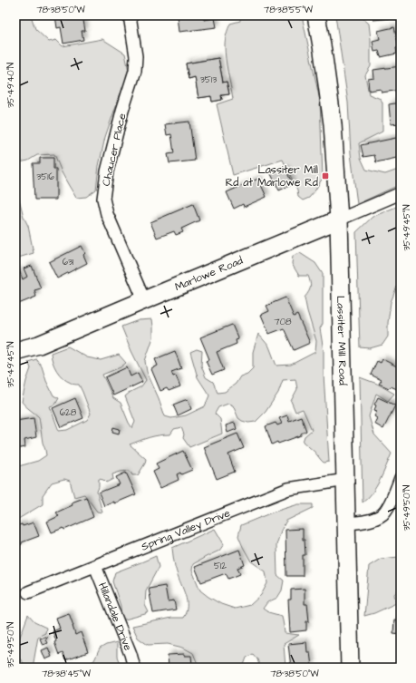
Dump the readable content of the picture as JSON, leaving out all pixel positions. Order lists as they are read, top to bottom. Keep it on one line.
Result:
{"streets":{"main road":["Marlowe Road","Lassiter Mill Road"],"street":["Chaucer Place","Spring Valley Drive","Hillandale Drive"]},"crossings":[["Chaucer Place","Marlowe Road"],["Marlowe Road","Lassiter Mill Road"],["Lassiter Mill Road","Spring Valley Drive"],["Spring Valley Drive","Hillandale Drive"]],"places":{"transit":["Lassiter Mill Rd at Marlowe Rd"]},"house_numbers":["3513","3516","631","708","628","512"],"coordinates":["78°38'50\"W","78°38'55\"W","35°49'40\"N","35°49'45\"N","35°49'50\"N","78°38'45\"W"]}
